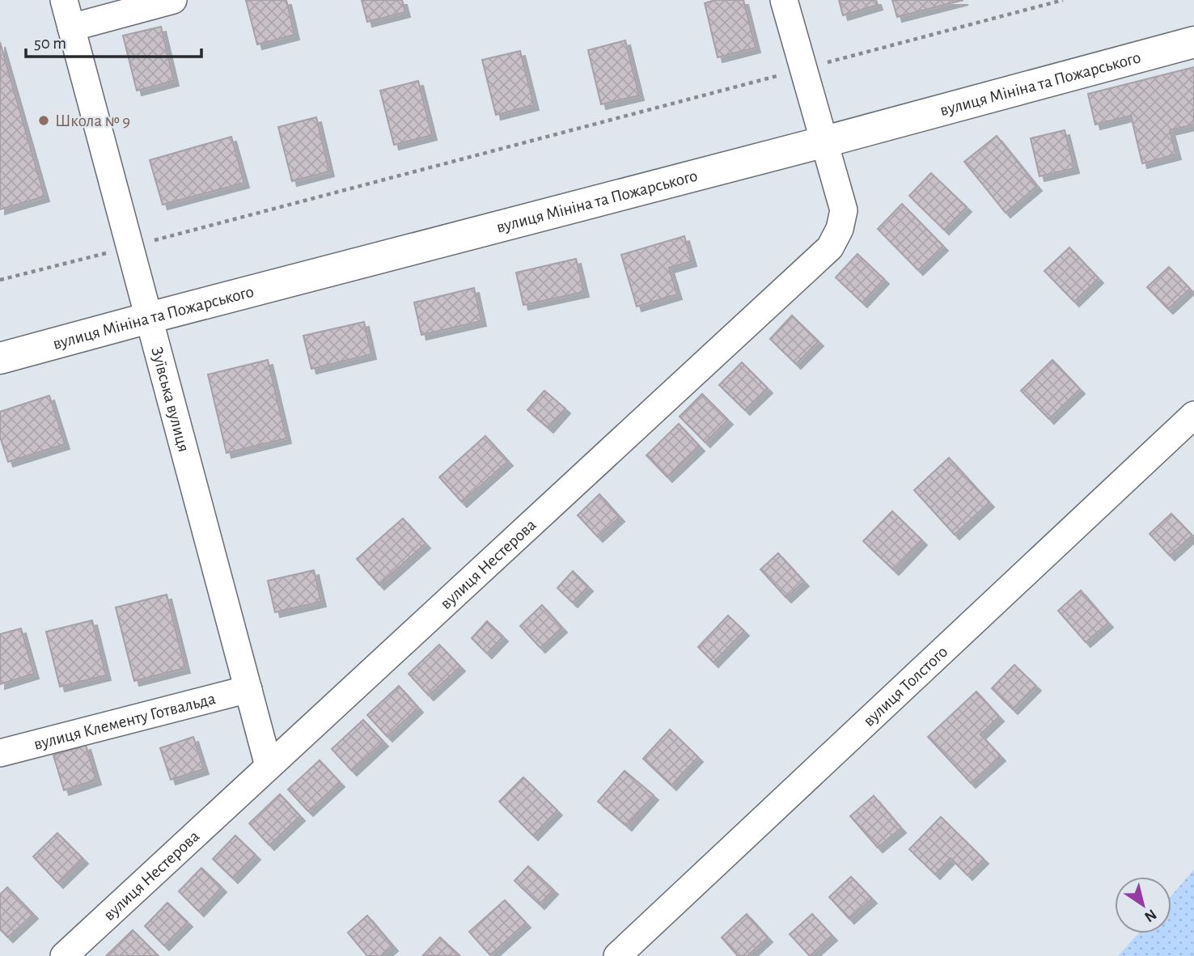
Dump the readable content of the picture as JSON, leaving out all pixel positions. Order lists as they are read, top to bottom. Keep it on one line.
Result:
{"streets":{"street":["вулиця Мініна та Пожарського","Зуївська вулиця","вулиця Нестерова","вулиця Толстого","вулиця Клементу Готвальда"]},"crossings":[["вулиця Мініна та Пожарського","Зуївська вулиця"],["вулиця Мініна та Пожарського","вулиця Нестерова"],["Зуївська вулиця","вулиця Нестерова"],["Зуївська вулиця","вулиця Клементу Готвальда"]],"places":["Школа № 9"],"scale_bar":"50 m","north":"bottom right"}
